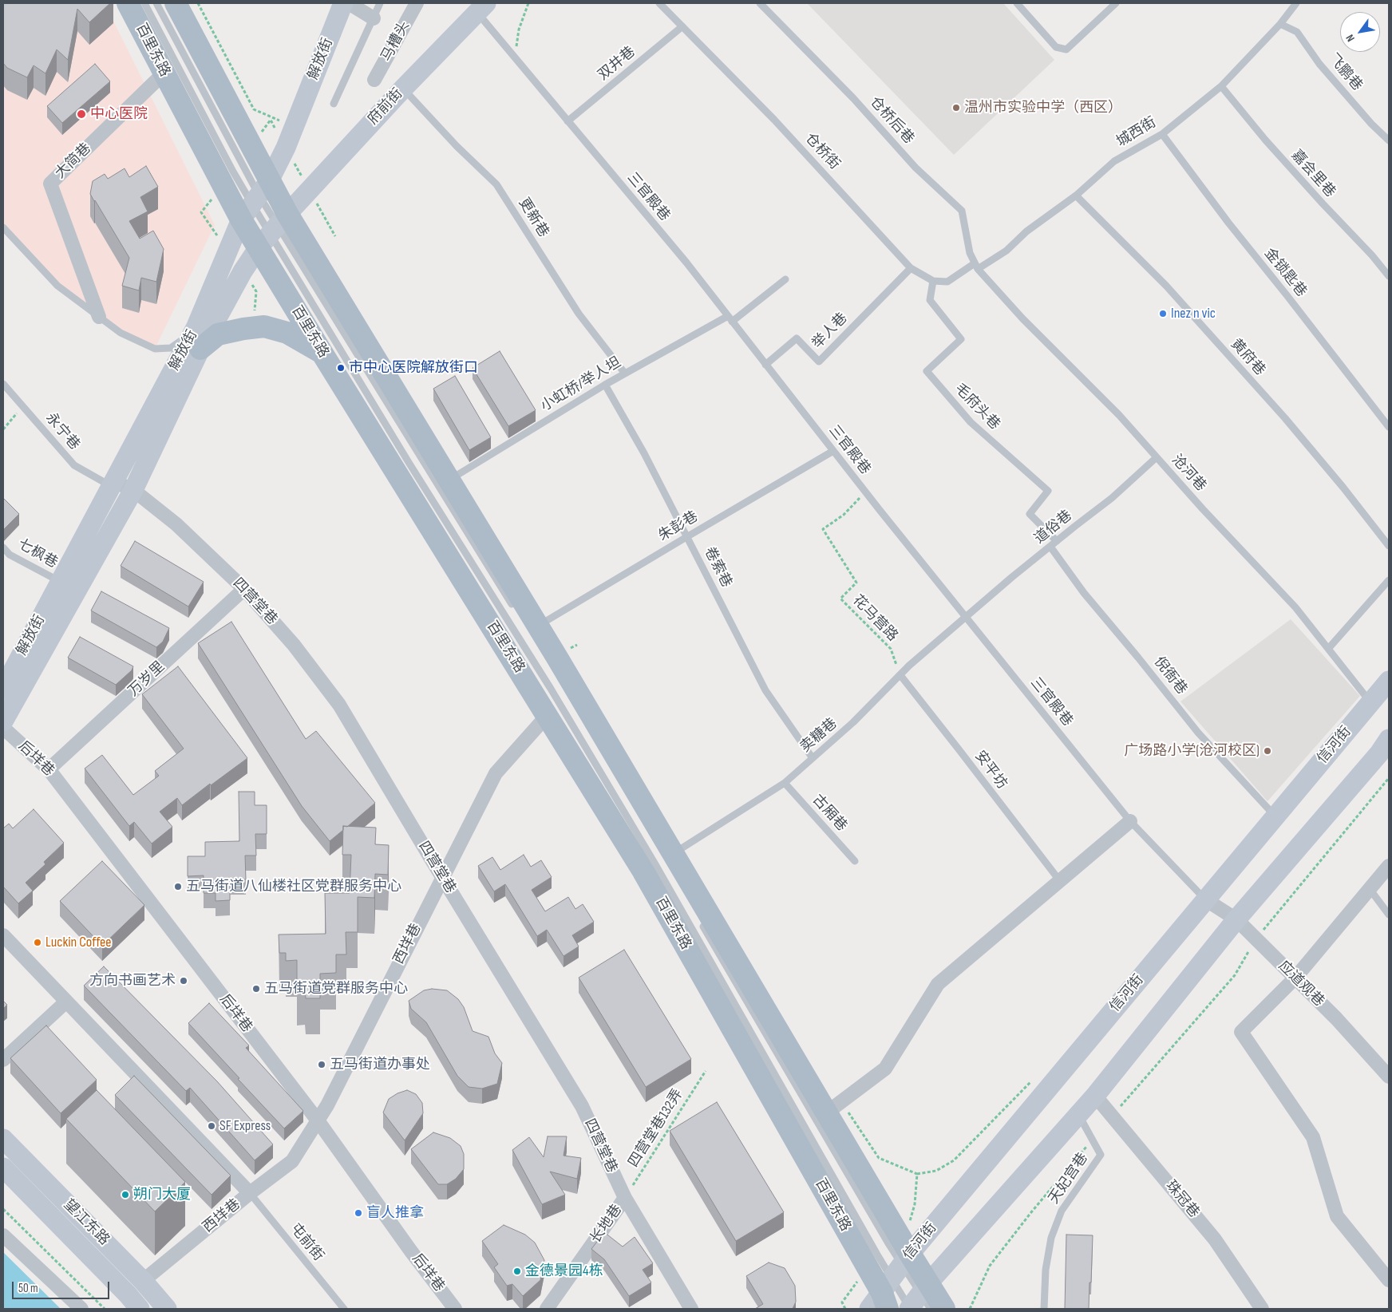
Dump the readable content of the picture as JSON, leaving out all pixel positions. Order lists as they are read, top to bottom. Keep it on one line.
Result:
{"streets":{"main road":["百里东路","解放街","府前街","信河街","望江东路"],"street":["马槽头","大简巷","四营堂巷","万岁里","后垟巷","西垟巷","应道观巷","珠冠巷","长地巷"],"lane":["双井巷","飞鹏巷","仓桥后巷","城西街","仓桥街","嘉会里巷","三官殿巷","更新巷","金锁匙巷","举人巷","黄府巷","小虹桥/举人坦","毛府头巷","永宁巷","沧河巷","朱彭巷","道俗巷","七枫巷","卷索巷","倪衙巷","卖糖巷","安平坊","古厢巷","天妃宫巷","屯前街"],"path":["花马营路","四营堂巷132弄"]},"crossings":[["百里东路","解放街"],["百里东路","府前街"],["百里东路","大简巷"],["百里东路","小虹桥/举人坦"],["百里东路","朱彭巷"],["百里东路","卖糖巷"],["百里东路","信河街"],["百里东路","西垟巷"],["解放街","府前街"],["解放街","永宁巷"],["解放街","七枫巷"],["解放街","四营堂巷"],["双井巷","仓桥街"],["双井巷","三官殿巷"],["飞鹏巷","城西街"],["府前街","三官殿巷"],["府前街","更新巷"],["仓桥后巷","城西街"],["仓桥后巷","沧河巷"],["城西街","嘉会里巷"],["城西街","金锁匙巷"],["城西街","黄府巷"],["城西街","沧河巷"],["仓桥街","举人巷"],["仓桥街","毛府头巷"],["三官殿巷","举人巷"],["三官殿巷","小虹桥/举人坦"],["三官殿巷","朱彭巷"],["三官殿巷","道俗巷"],["三官殿巷","花马营路"],["三官殿巷","卖糖巷"],["三官殿巷","信河街"],["三官殿巷","应道观巷"],["更新巷","小虹桥/举人坦"],["小虹桥/举人坦","卷索巷"],["毛府头巷","道俗巷"],["永宁巷","四营堂巷"],["沧河巷","道俗巷"],["沧河巷","信河街"],["朱彭巷","卷索巷"],["道俗巷","倪衙巷"],["道俗巷","卖糖巷"],["卷索巷","卖糖巷"],["四营堂巷","万岁里"],["四营堂巷","西垟巷"],["四营堂巷","四营堂巷132弄"],["四营堂巷","长地巷"],["花马营路","卖糖巷"],["花马营路","安平坊"],["倪衙巷","信河街"],["万岁里","后垟巷"],["卖糖巷","安平坊"],["卖糖巷","古厢巷"],["信河街","应道观巷"],["后垟巷","西垟巷"],["西垟巷","望江东路"],["西垟巷","屯前街"],["四营堂巷132弄","长地巷"]],"places":["温州市实验中学（西区）","中心医院","Inez n vic","市中心医院解放街口","广场路小学(沧河校区)","五马街道八仙楼社区党群服务中心","Luckin Coffee","方向书画艺术","五马街道党群服务中心","五马街道办事处","SF Express","朔门大厦","盲人推拿","金德景园4栋"],"scale_bar":"50 m","north":"bottom left"}
